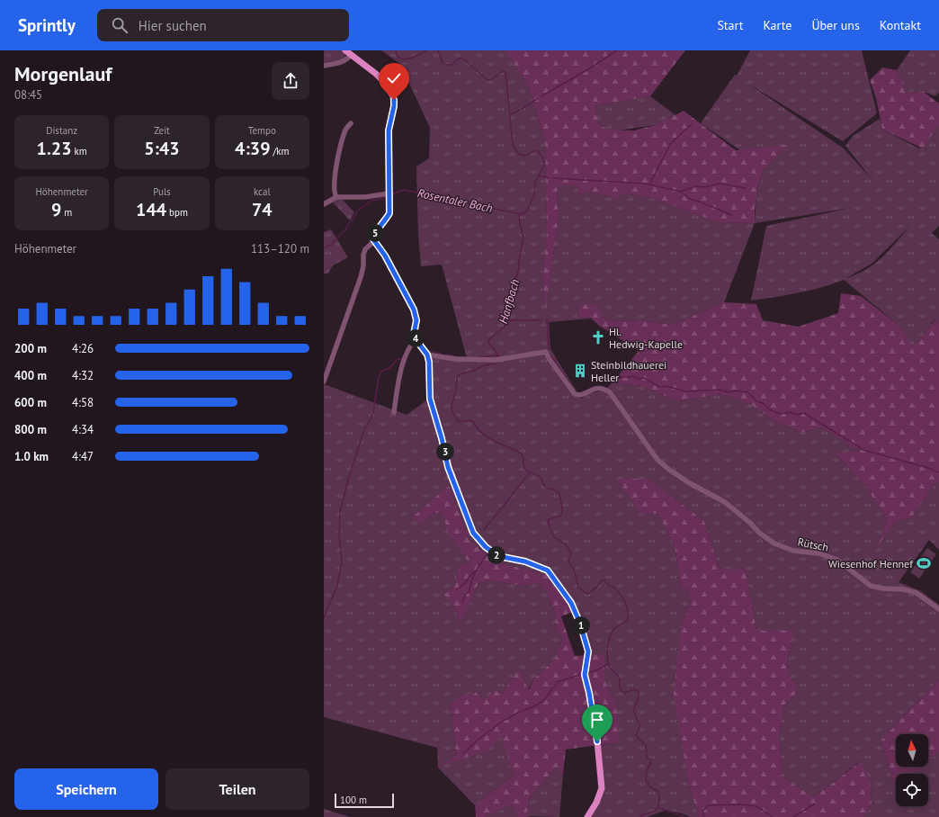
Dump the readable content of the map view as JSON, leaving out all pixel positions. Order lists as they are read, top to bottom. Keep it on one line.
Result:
{"streets":{"street":["Rütsch"]},"water":["Rosentaler Bach","Hanfbach"],"places":{"church":["Hl. Hedwig-Kapelle"],"building":["Steinbildhauerei Heller"],"sports":["Wiesenhof Hennef"]},"scale_bar":"100 m","north":"top","page":{"header":"Sprintly","search":"Hier suchen","nav":["Start","Karte","Über uns","Kontakt"],"heading":["Morgenlauf","08:45"],"stats":[["Distanz","1.23 km"],["Zeit","5:43"],["Tempo","4:39 /km"],["Höhenmeter","9 m"],["Puls","144 bpm"],["kcal","74"]],"pins":["5","4","3","2","1"],"chart":["Höhenmeter","113–120 m"],"list":[{"name":"200 m","note":"4:26"},{"name":"400 m","note":"4:32"},{"name":"600 m","note":"4:58"},{"name":"800 m","note":"4:34"},{"name":"1.0 km","note":"4:47"}],"buttons":["Speichern","Teilen"],"scale":"100 m"}}
